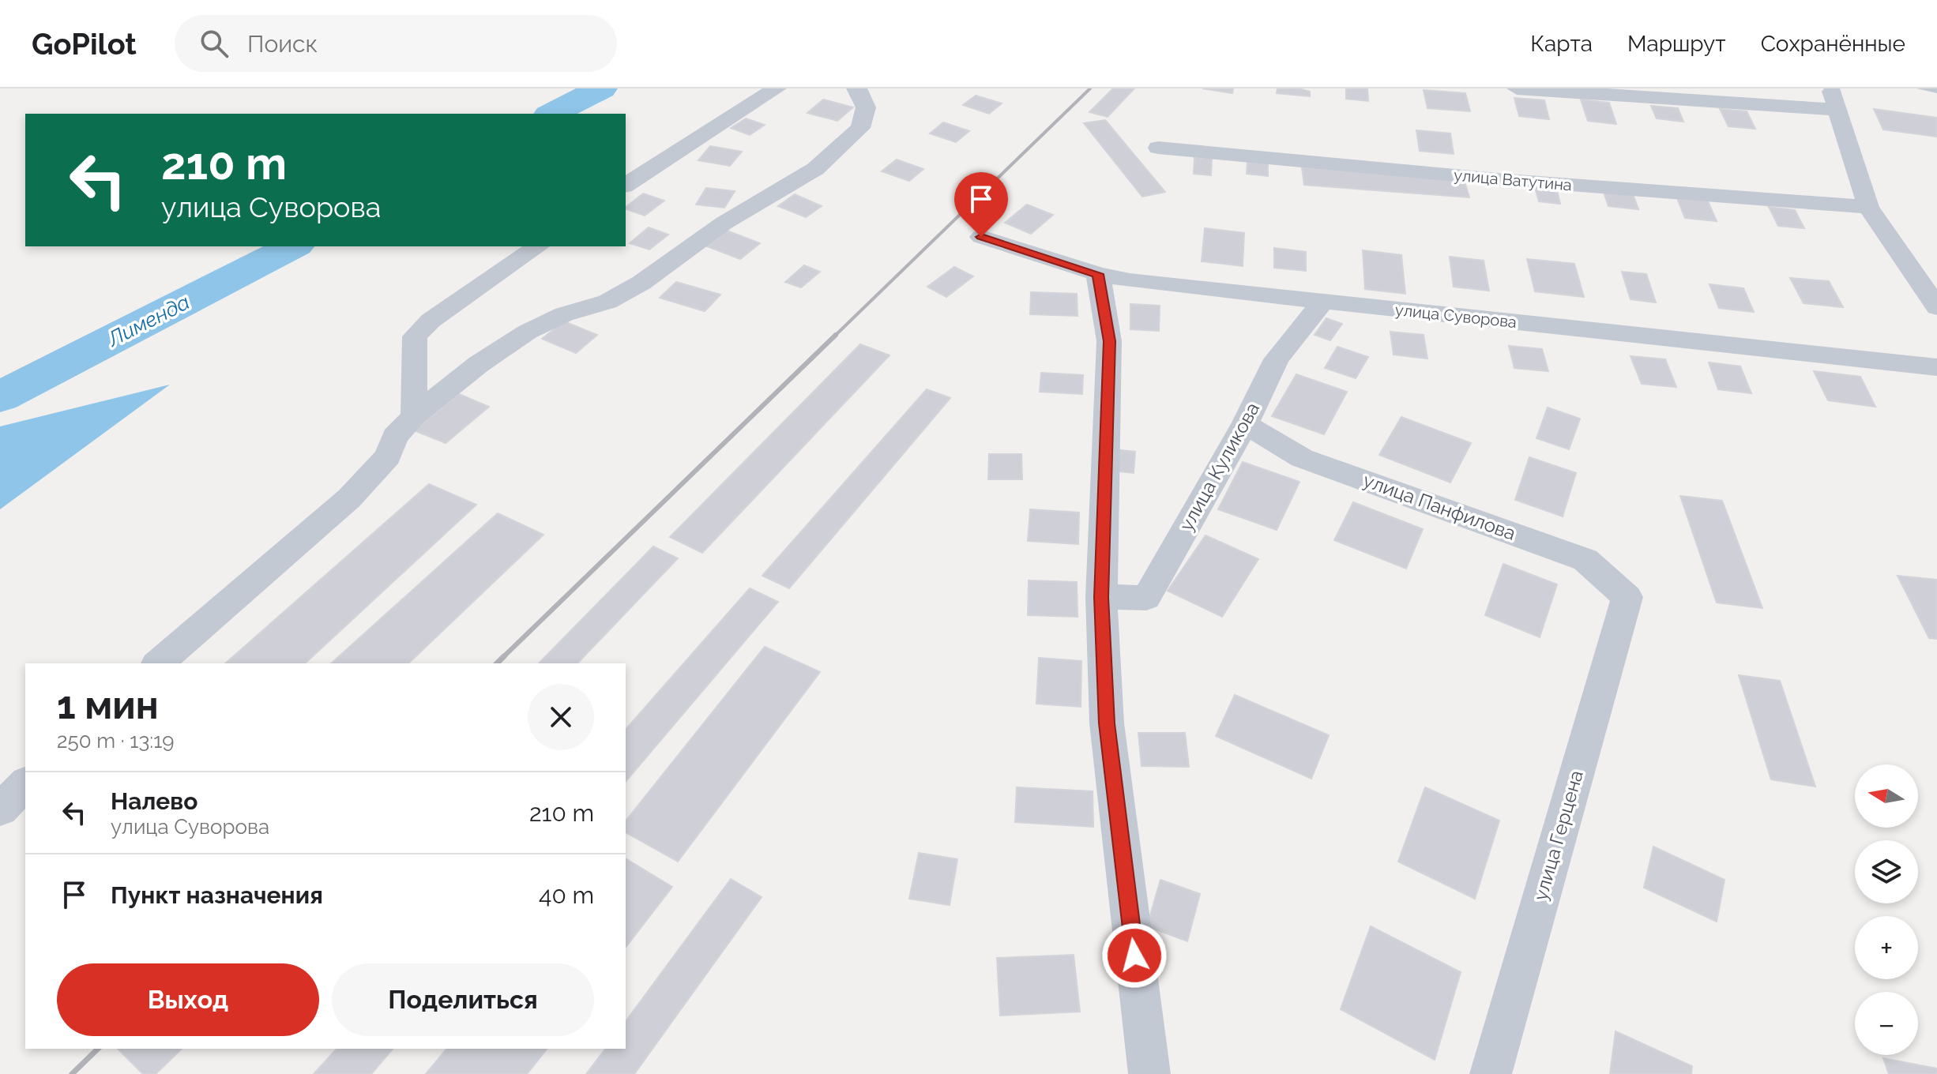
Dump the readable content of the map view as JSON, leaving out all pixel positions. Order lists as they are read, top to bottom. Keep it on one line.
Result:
{"streets":{"street":["улица Ватутина","улица Суворова","улица Куликова","улица Панфилова","улица Герцена"]},"crossings":[["улица Суворова","улица Куликова"],["улица Куликова","улица Панфилова"],["улица Панфилова","улица Герцена"]],"water":["Лименда"],"north":"left","page":{"header":"GoPilot","search":"Поиск","nav":["Карта","Маршрут","Сохранённые"],"turn":["210 m","улица Суворова"],"heading":["1 мин","250 m · 13:19"],"map_buttons":["+","−"],"list":[{"name":"Налево","note":"улица Суворова","value":"210 m"},{"name":"Пункт назначения","value":"40 m"}],"buttons":["Выход","Поделиться"]}}
